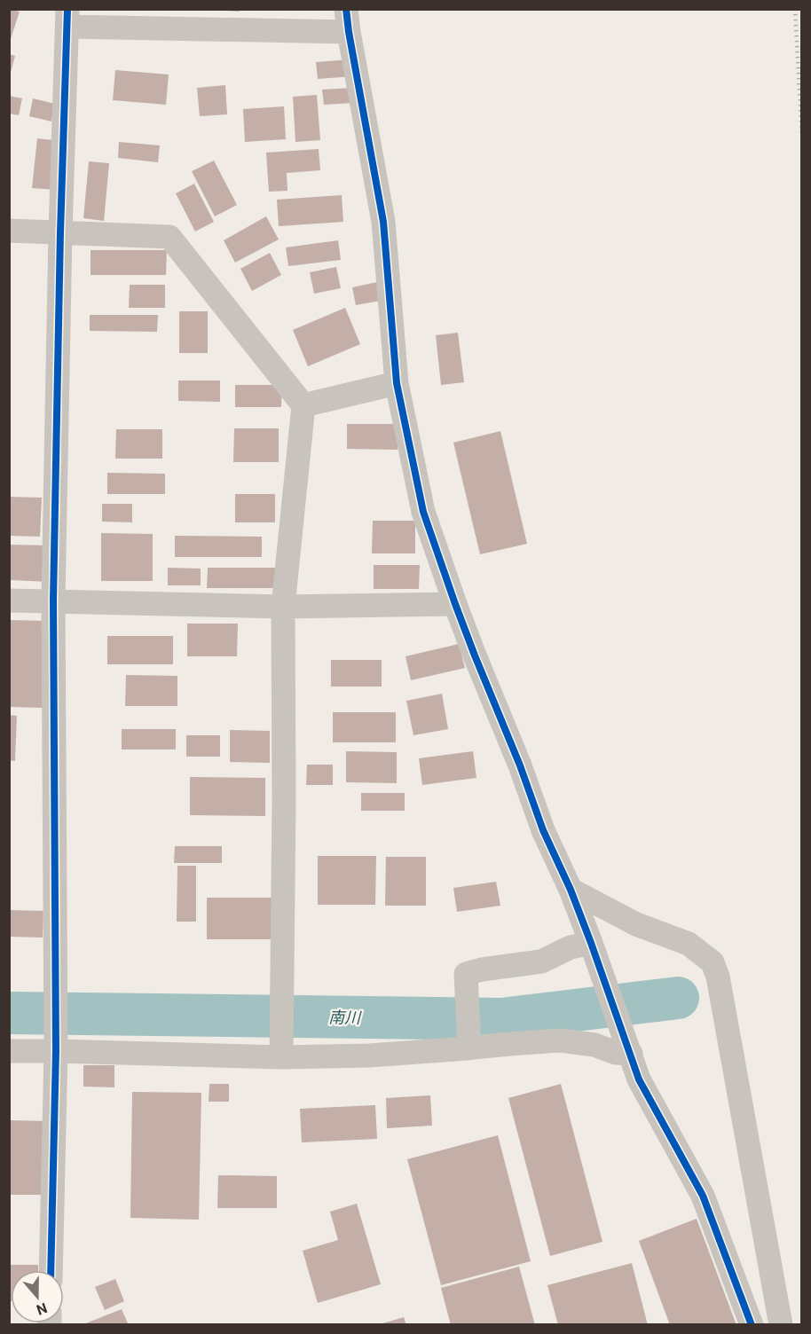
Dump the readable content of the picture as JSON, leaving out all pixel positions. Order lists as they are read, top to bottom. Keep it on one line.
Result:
{"water":["南川"],"north":"bottom"}
